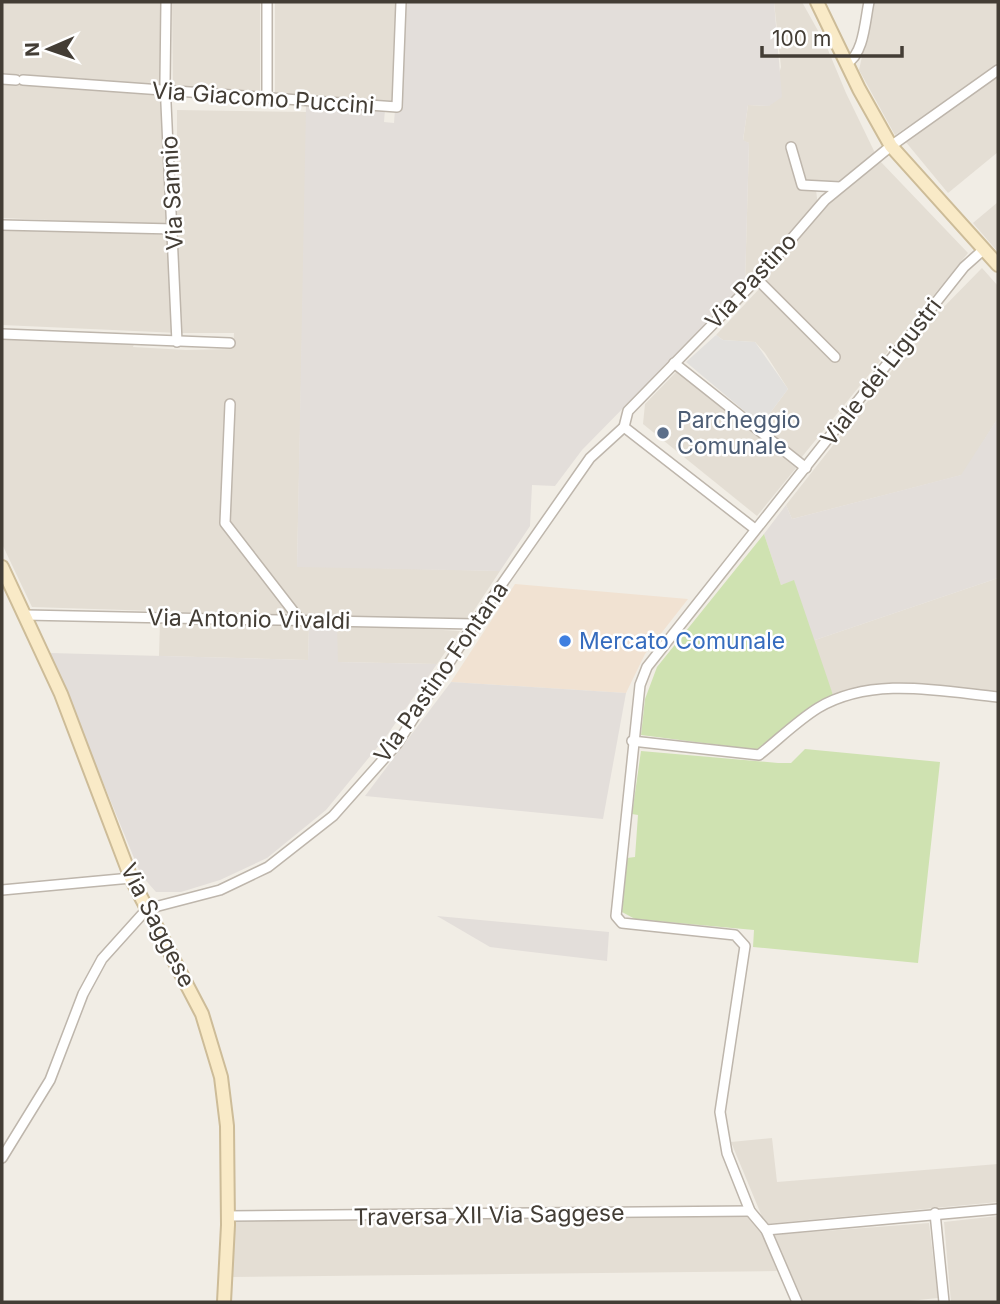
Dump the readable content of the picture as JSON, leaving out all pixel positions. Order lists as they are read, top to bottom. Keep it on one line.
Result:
{"streets":{"main road":["Via Saggese"],"street":["Via Giacomo Puccini","Via Sannio","Via Pastino","Viale dei Ligustri","Via Antonio Vivaldi","Via Pastino Fontana","Traversa XII Via Saggese"]},"crossings":[["Via Giacomo Puccini","Via Sannio"],["Via Pastino","Via Pastino Fontana"],["Viale dei Ligustri","Traversa XII Via Saggese"],["Via Antonio Vivaldi","Via Pastino Fontana"],["Via Antonio Vivaldi","Via Saggese"],["Via Pastino Fontana","Via Saggese"],["Via Saggese","Traversa XII Via Saggese"]],"places":["Parcheggio Comunale","Mercato Comunale"],"scale_bar":"100 m","north":"left"}
